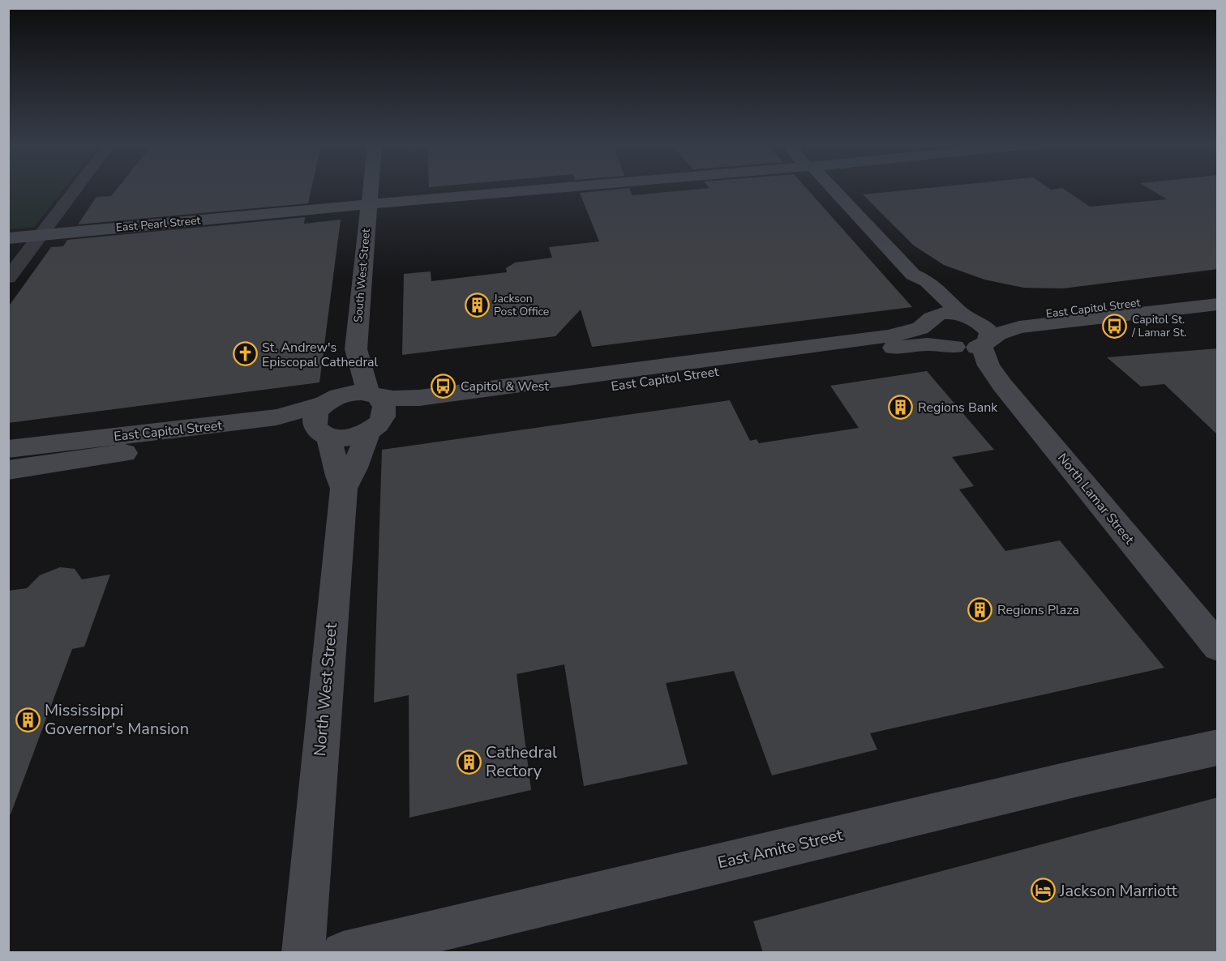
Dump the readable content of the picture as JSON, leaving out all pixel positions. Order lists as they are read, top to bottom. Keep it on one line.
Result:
{"streets":{"main road":["East Pearl Street","South West Street","East Capitol Street","North Lamar Street","North West Street","East Amite Street"]},"crossings":[["East Pearl Street","South West Street"],["South West Street","East Capitol Street"],["South West Street","North West Street"],["East Capitol Street","North Lamar Street"],["East Capitol Street","North West Street"]],"places":{"building":["Jackson Post Office","Regions Bank","Regions Plaza","Mississippi Governor's Mansion","Cathedral Rectory"],"bus stop":["Capitol St. / Lamar St.","Capitol & West"],"church":["St. Andrew's Episcopal Cathedral"],"hotel":["Jackson Marriott"]}}
